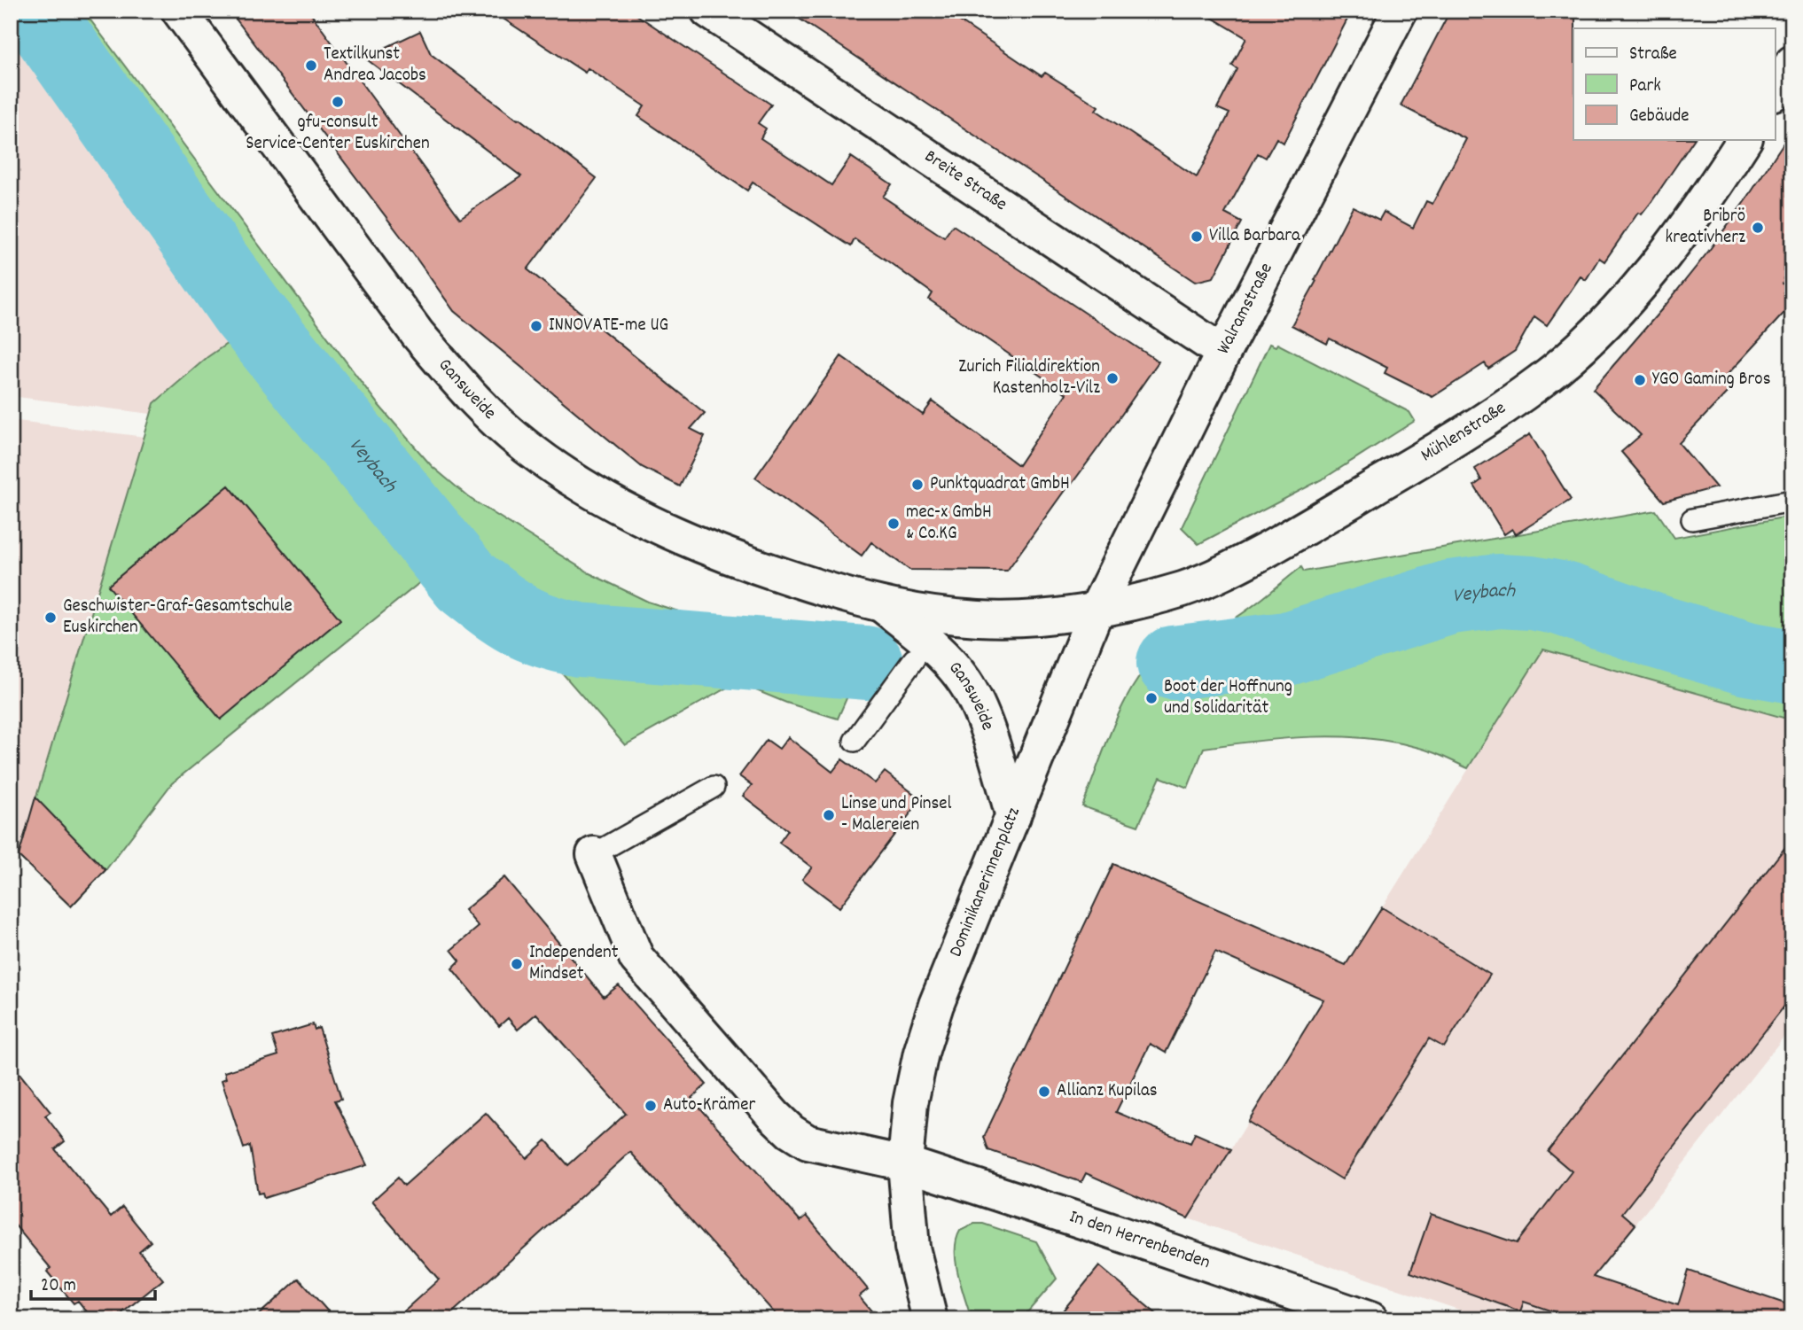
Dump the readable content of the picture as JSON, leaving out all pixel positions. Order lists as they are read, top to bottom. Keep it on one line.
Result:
{"streets":{"street":["Breite Straße","Walramstraße","Gansweide","Mühlenstraße","Dominikanerinnenplatz","In den Herrenbenden"]},"crossings":[["Breite Straße","Walramstraße"],["Walramstraße","Gansweide"],["Walramstraße","Mühlenstraße"],["Walramstraße","Dominikanerinnenplatz"],["Gansweide","Mühlenstraße"],["Gansweide","Dominikanerinnenplatz"],["Mühlenstraße","Dominikanerinnenplatz"],["Dominikanerinnenplatz","In den Herrenbenden"]],"water":["Veybach"],"places":["Textilkunst Andrea Jacobs","gfu-consult Service-Center Euskirchen","Bribrö kreativherz","Villa Barbara","INNOVATE-me UG","Zurich Filialdirektion Kastenholz-Vilz","YGO Gaming Bros","Punktquadrat GmbH","mec-x GmbH & Co.KG","Geschwister-Graf-Gesamtschule Euskirchen","Boot der Hoffnung und Solidarität","Linse und Pinsel - Malereien","Independent Mindset","Allianz Kupilas","Auto-Krämer"],"legend":["Straße","Park","Gebäude"],"scale_bar":"20 m"}
